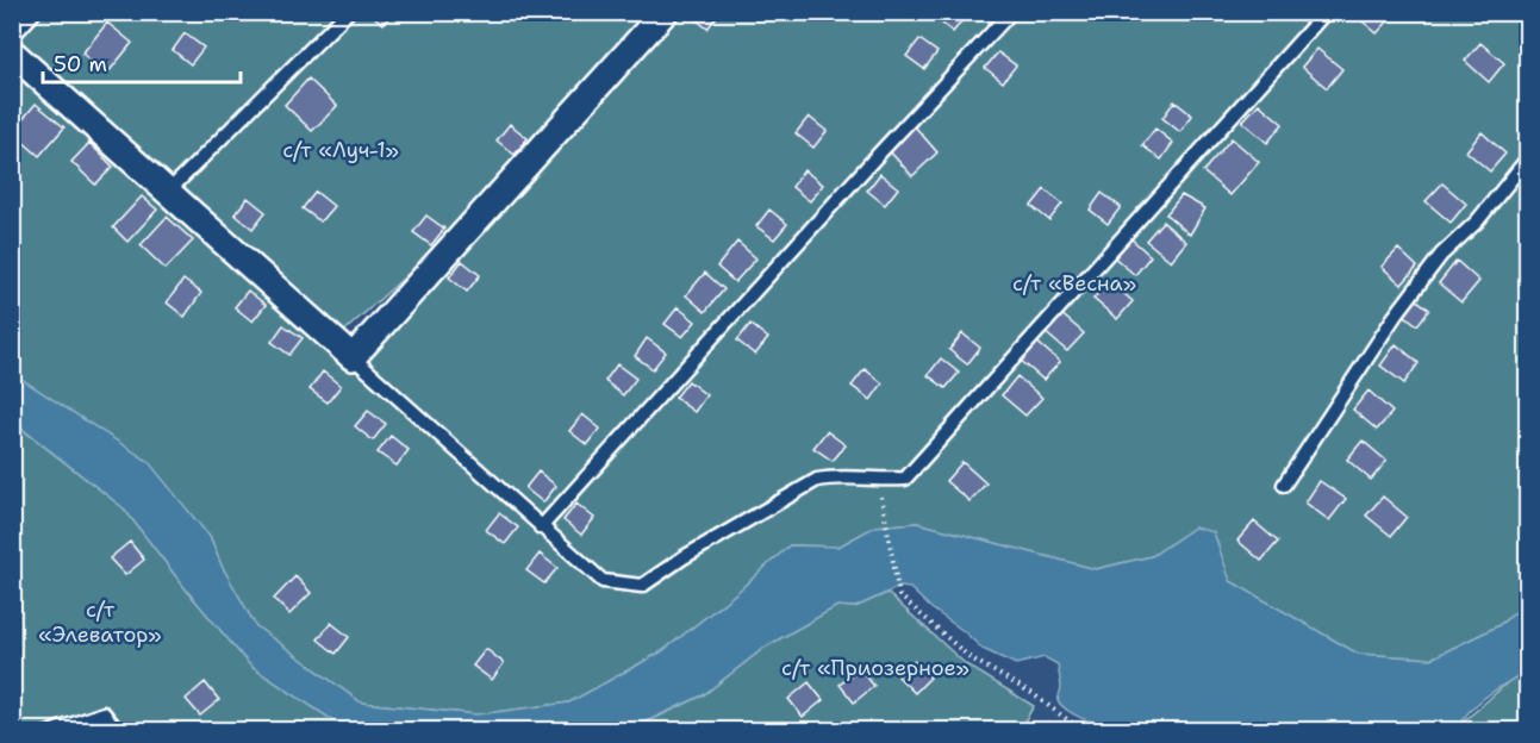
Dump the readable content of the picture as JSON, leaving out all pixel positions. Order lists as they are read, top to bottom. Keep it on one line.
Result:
{"parks":["с/т «Луч-1»","с/т «Весна»","с/т «Элеватор»","с/т «Приозерное»"],"scale_bar":"50 m"}
